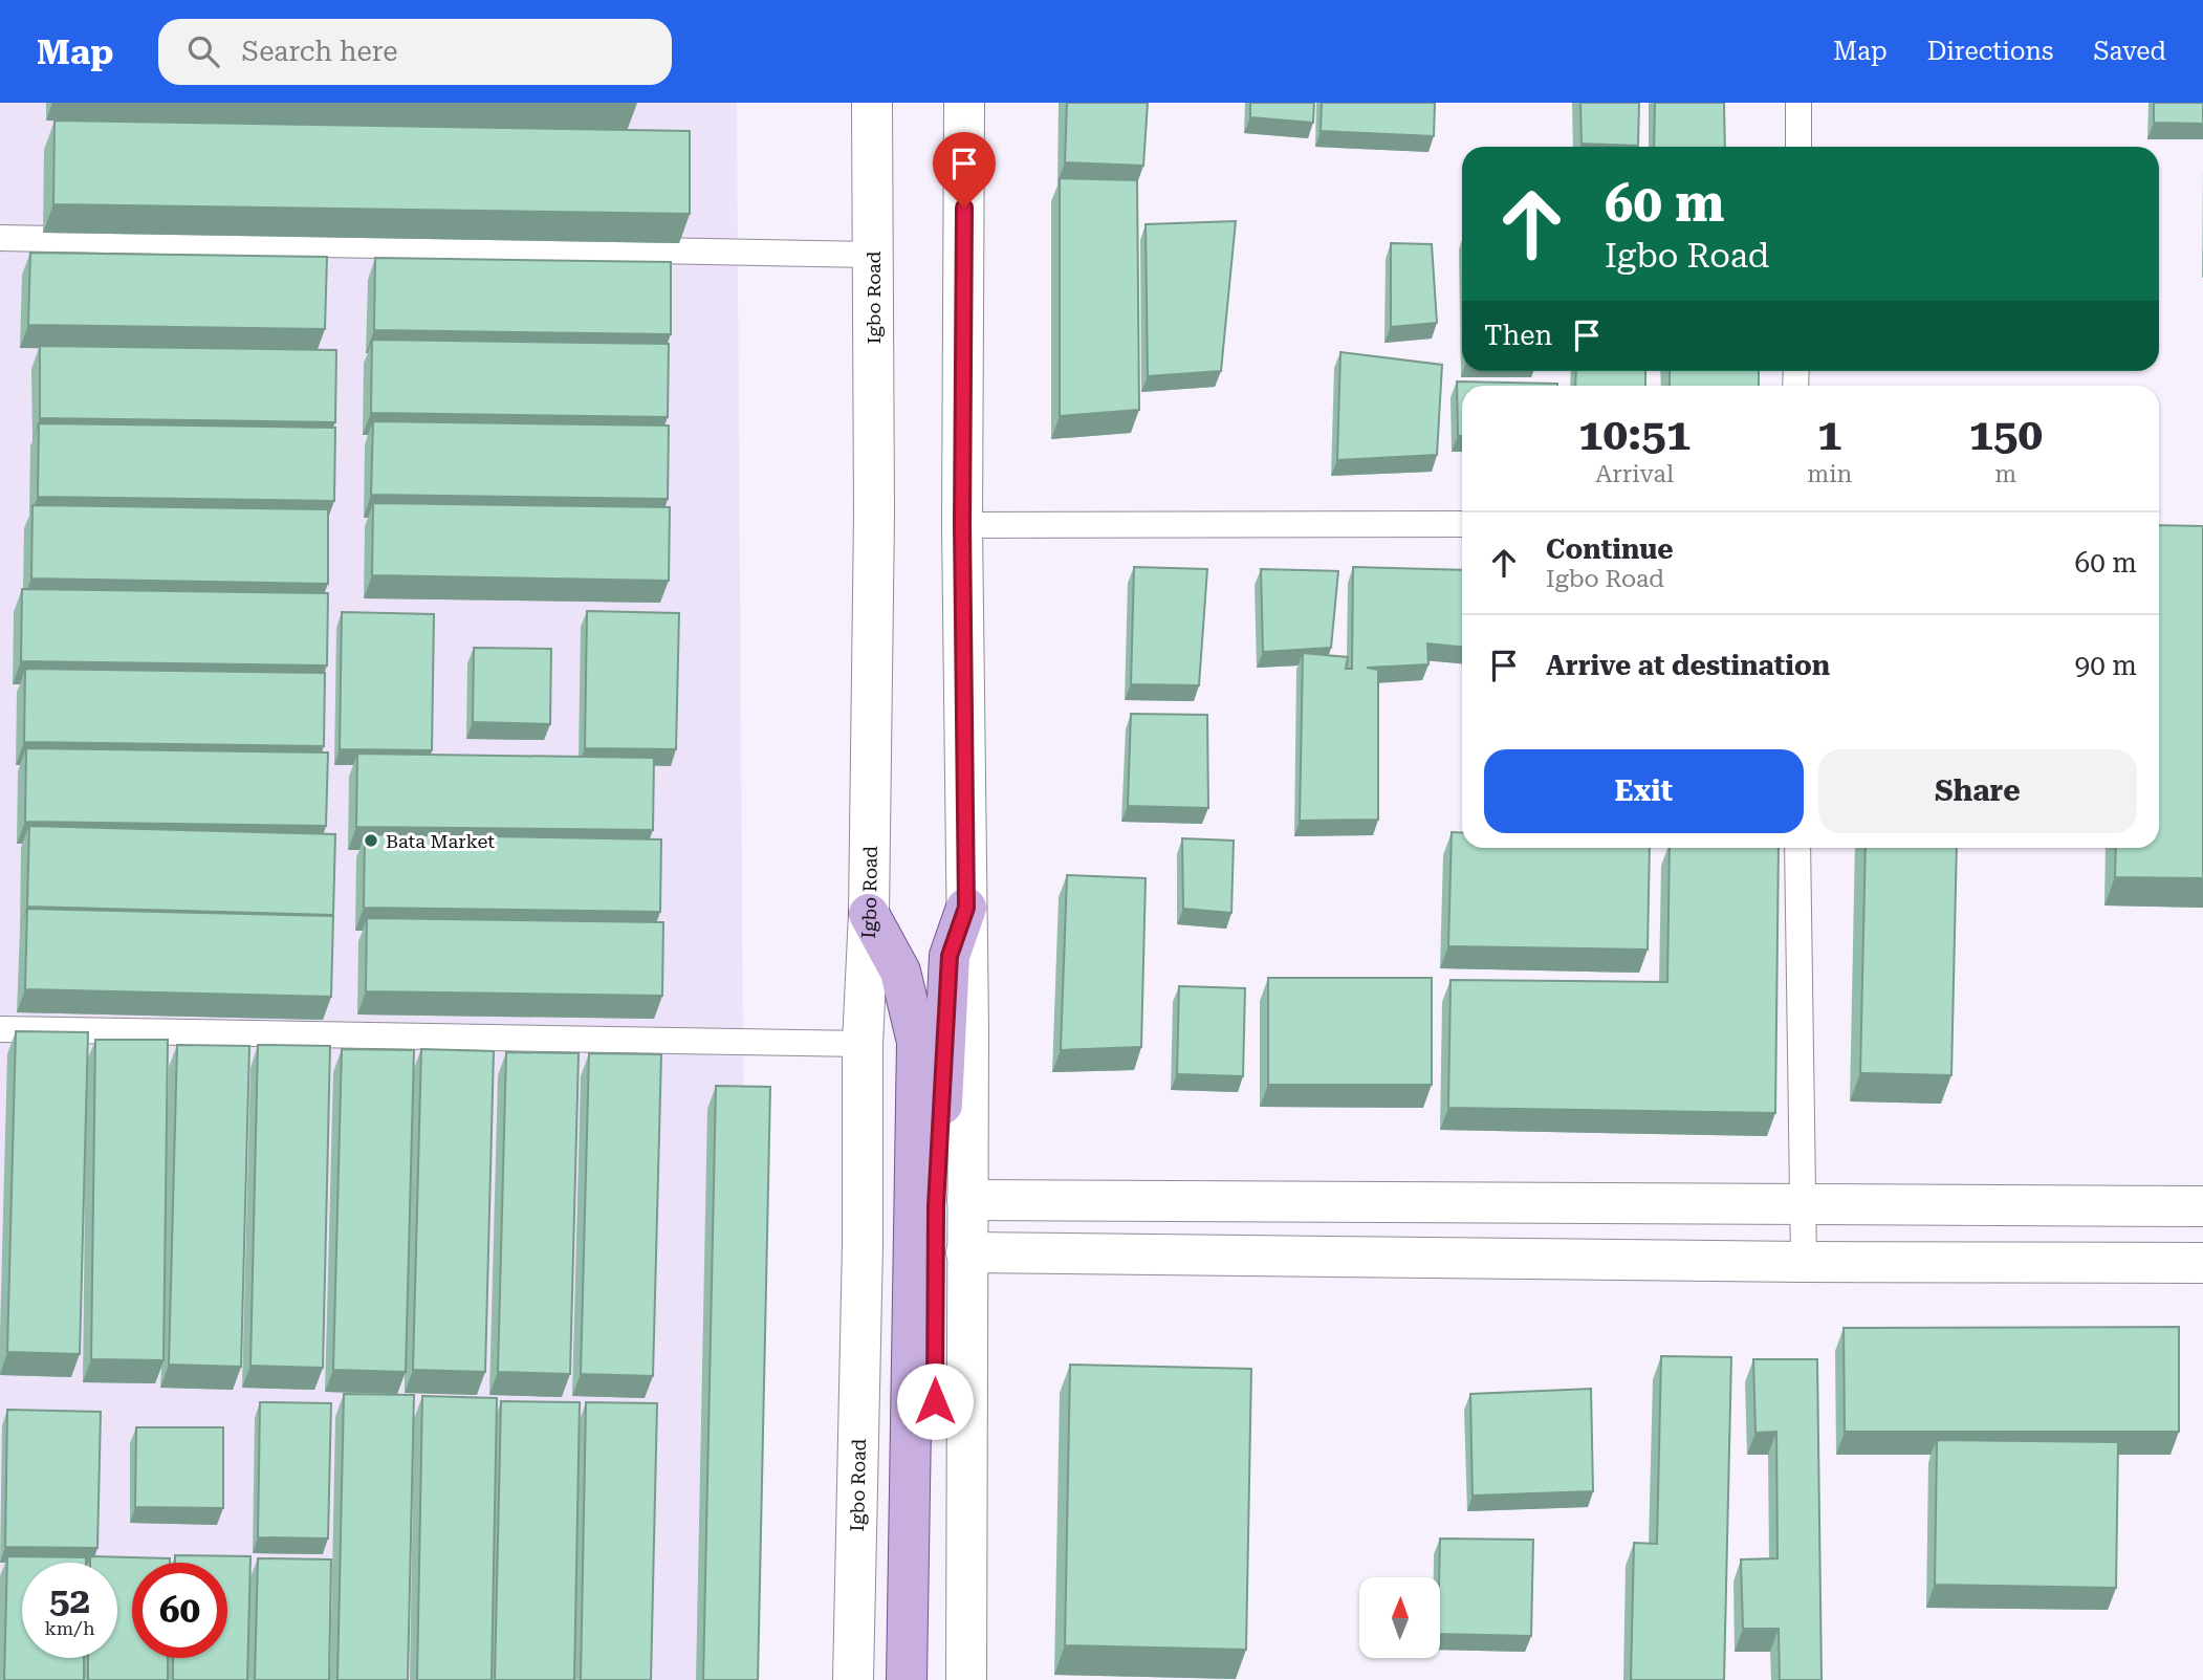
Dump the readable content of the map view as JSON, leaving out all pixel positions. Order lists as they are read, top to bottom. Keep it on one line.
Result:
{"streets":{"street":["Igbo Road"]},"places":["Bata Market"],"north":"top","page":{"header":"Map","search":"Search here","nav":["Map","Directions","Saved"],"turn":["60 m","Igbo Road"],"then":"Then","eta":["10:51","Arrival","1","min","150","m"],"list":[{"name":"Continue","note":"Igbo Road","value":"60 m"},{"name":"Arrive at destination","value":"90 m"}],"buttons":["Exit","Share"],"speed":"52 km/h","limit":"60"}}
